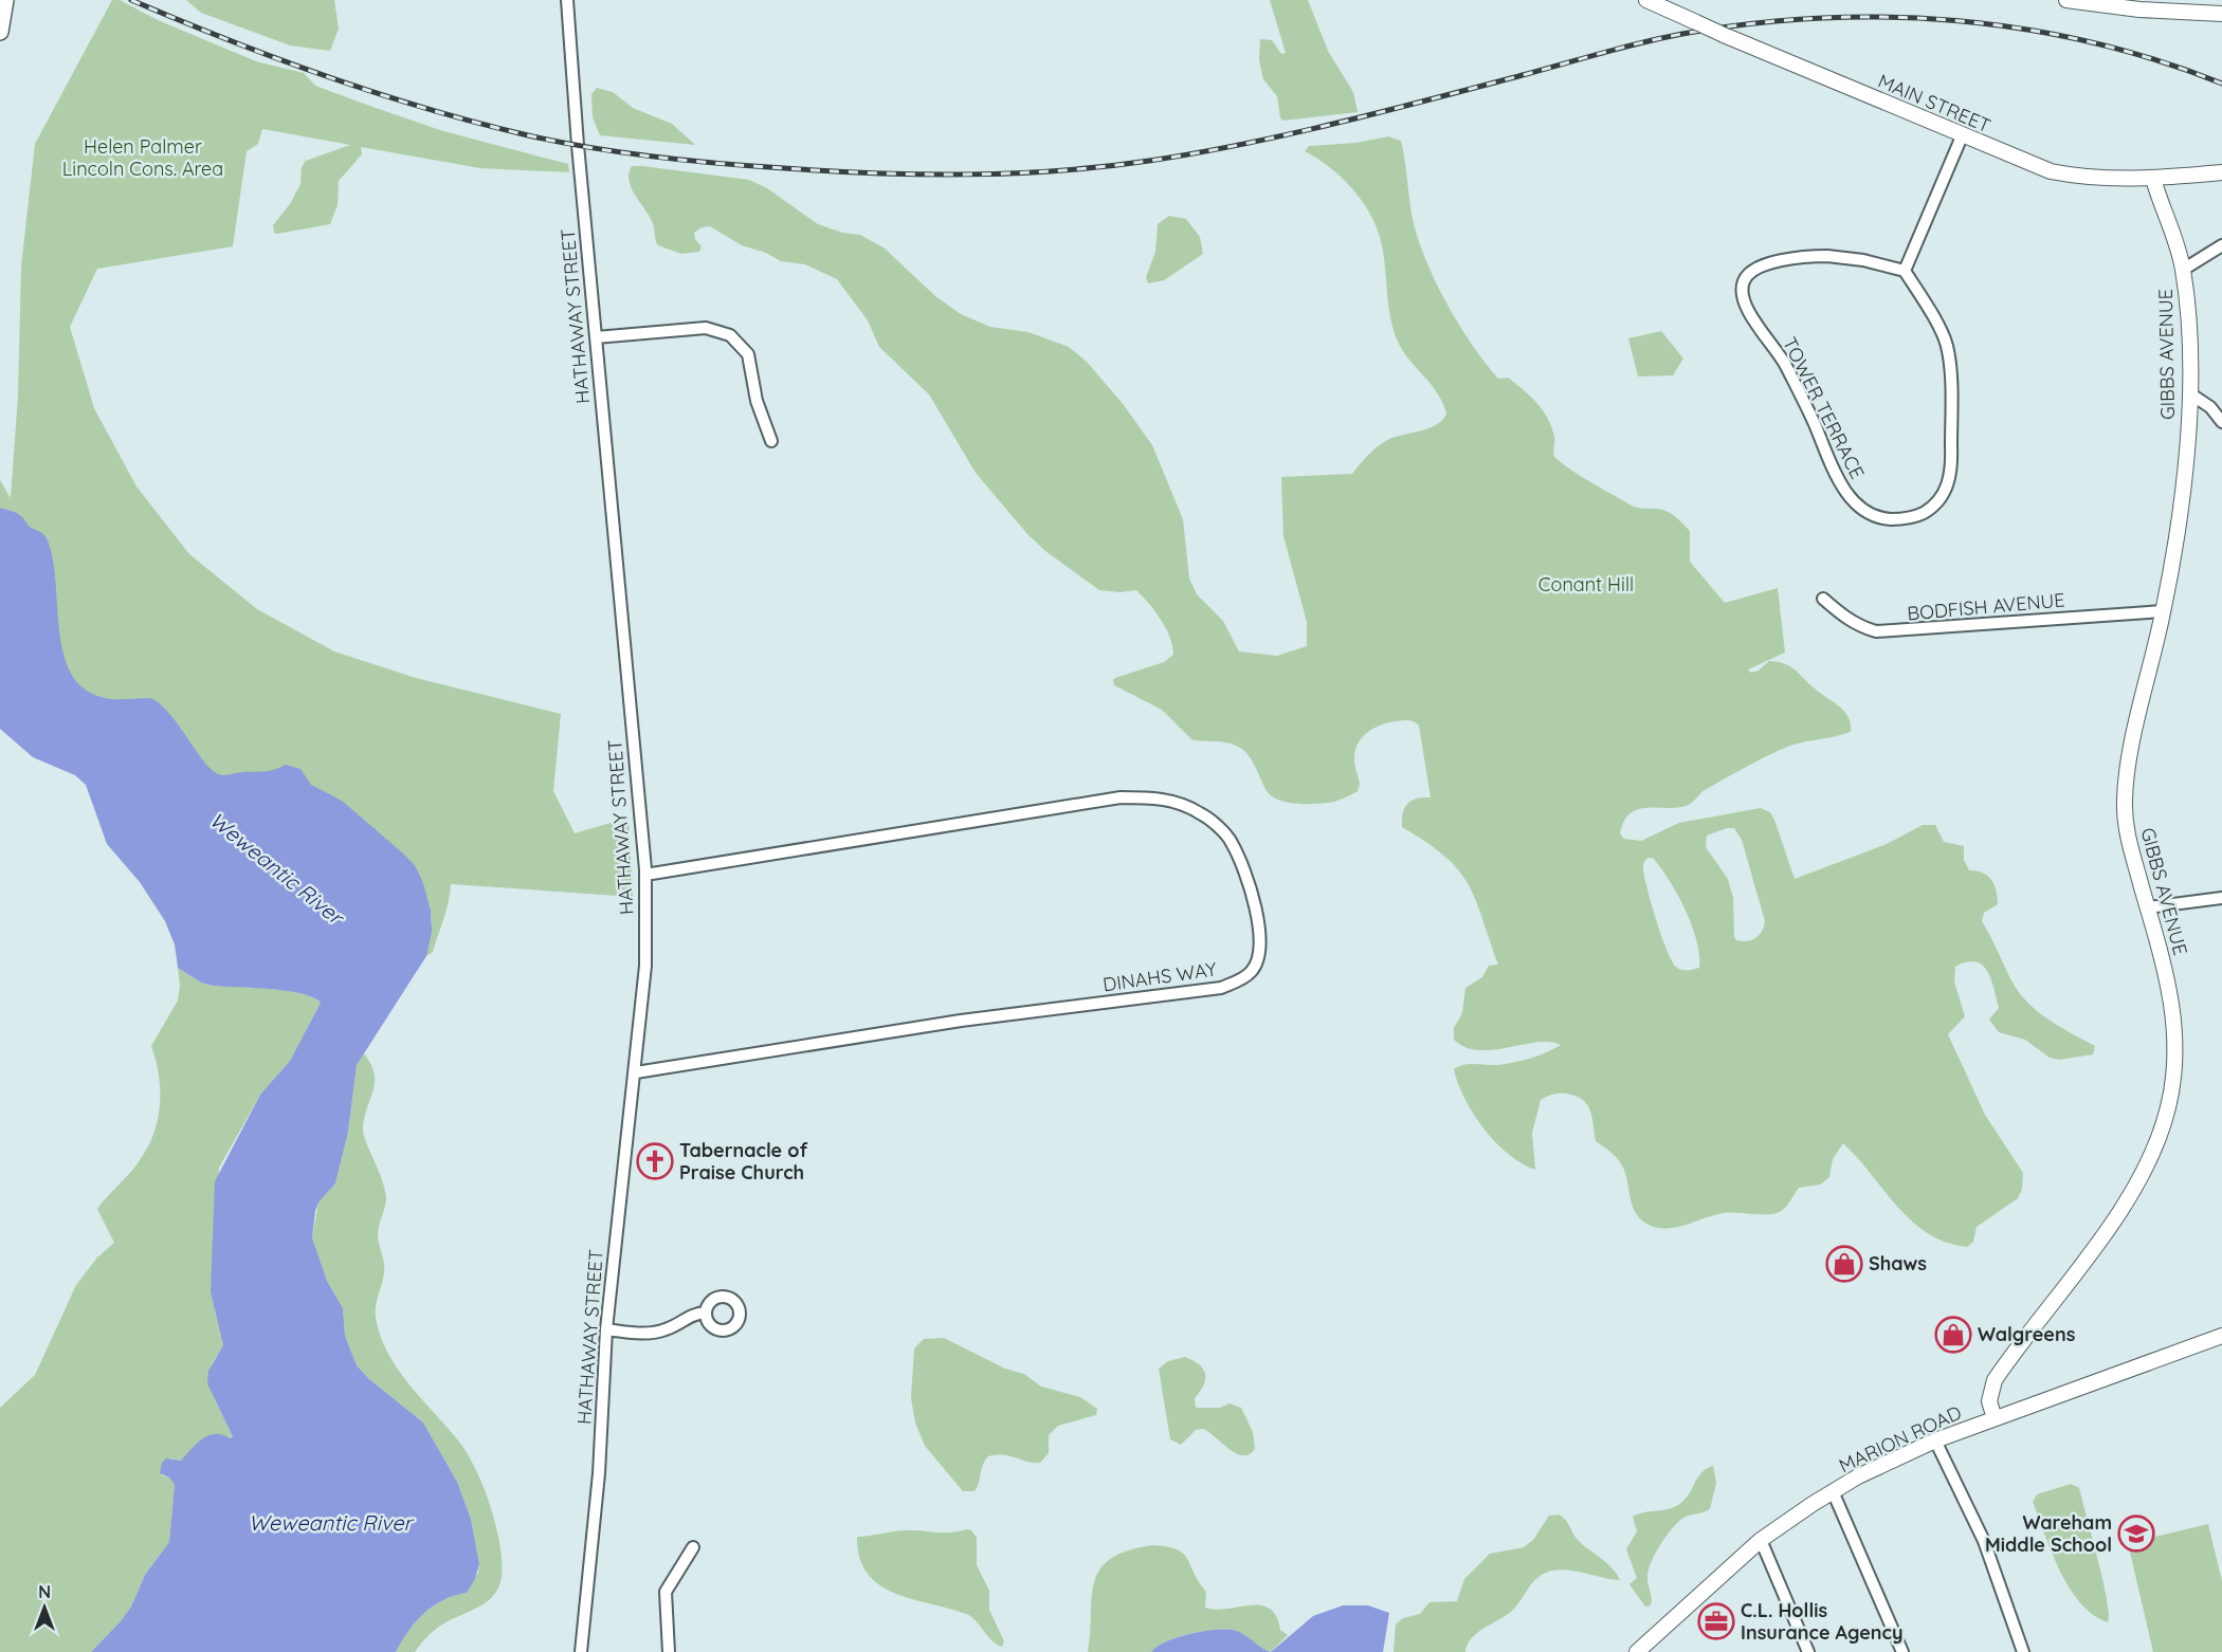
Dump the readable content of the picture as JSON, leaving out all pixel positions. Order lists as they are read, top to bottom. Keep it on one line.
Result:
{"streets":{"main road":["MAIN STREET","GIBBS AVENUE","MARION ROAD"],"street":["HATHAWAY STREET","TOWER TERRACE","BODFISH AVENUE","DINAHS WAY"]},"crossings":[["MAIN STREET","GIBBS AVENUE"],["HATHAWAY STREET","DINAHS WAY"],["GIBBS AVENUE","BODFISH AVENUE"],["GIBBS AVENUE","MARION ROAD"]],"water":["Weweantic River"],"parks":["Helen Palmer Lincoln Cons. Area","Conant Hill"],"places":{"church":["Tabernacle of Praise Church"],"shop":["Shaws","Walgreens"],"school or university":["Wareham Middle School"],"office":["C.L. Hollis Insurance Agency"]},"north":"top"}
